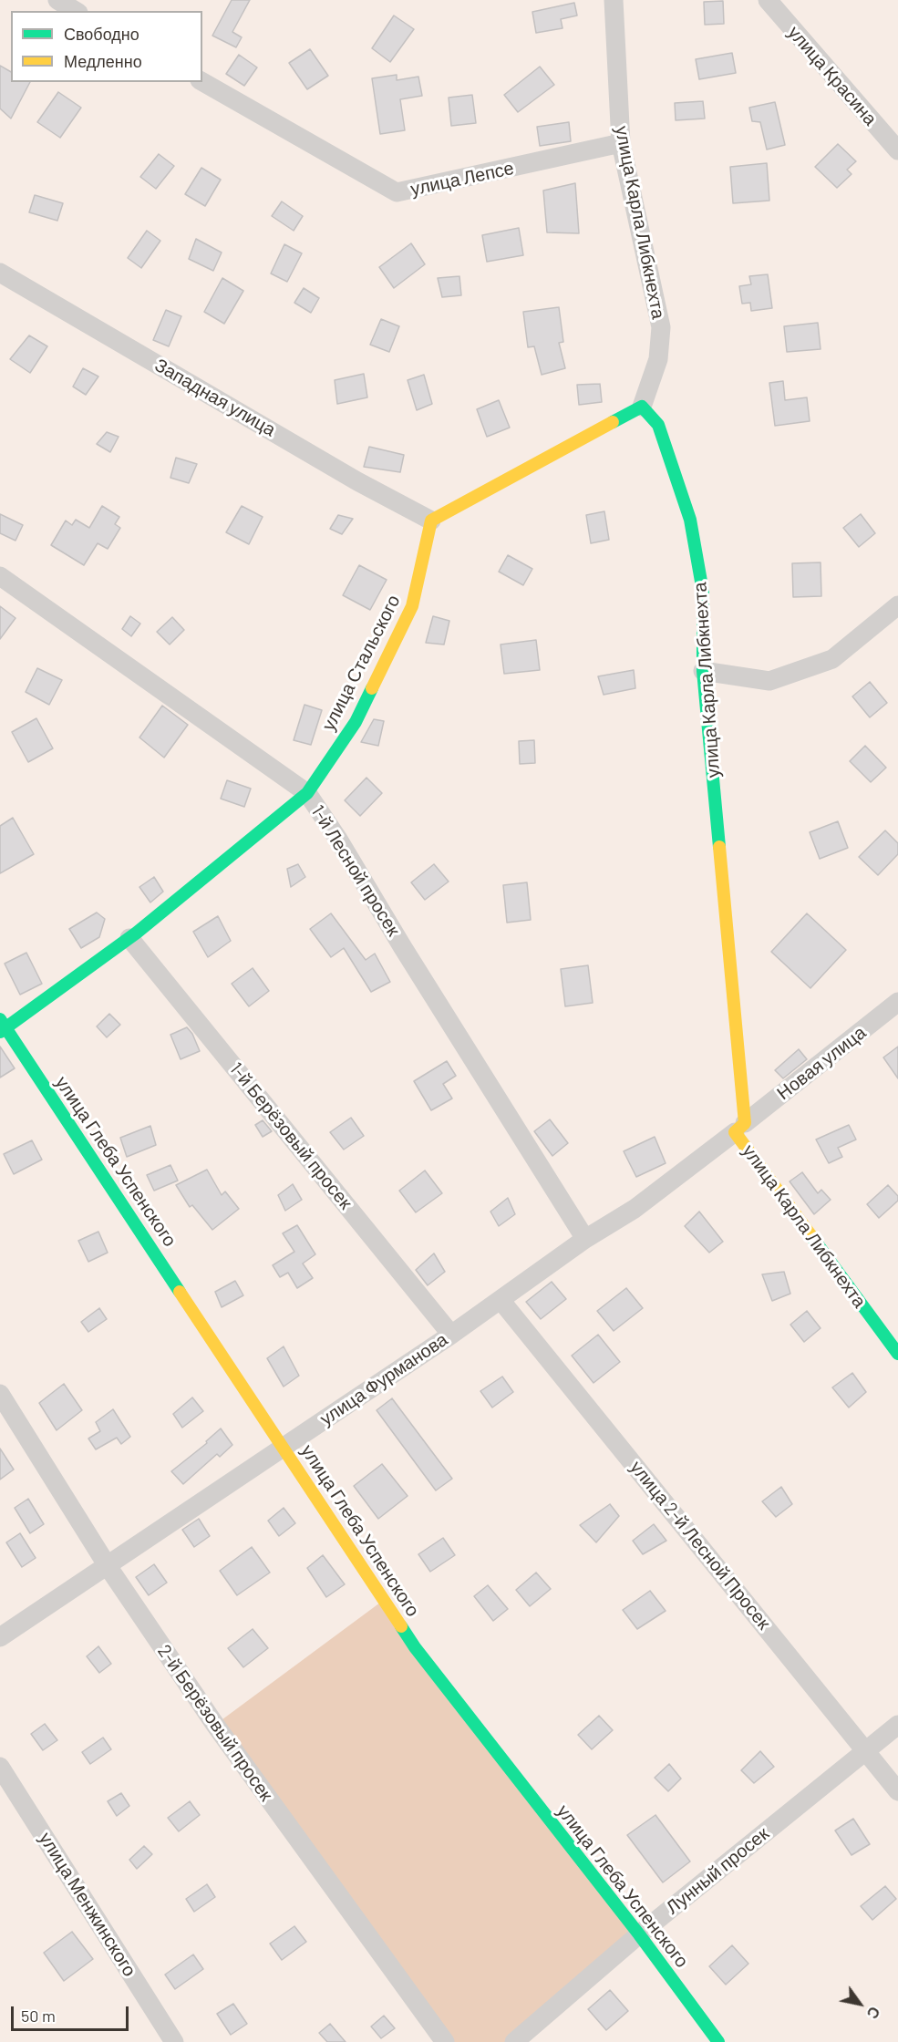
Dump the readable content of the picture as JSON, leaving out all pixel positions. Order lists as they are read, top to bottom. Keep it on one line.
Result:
{"streets":{"street":["улица Красина","улица Лепсе","улица Карла Либкнехта","Западная улица","улица Стальского","1-й Лесной просек","Новая улица","1-й Берёзовый просек","улица Глеба Успенского","улица Фурманова","улица 2-й Лесной Просек","2-й Берёзовый просек","Лунный просек","улица Менжинского"]},"crossings":[["улица Лепсе","улица Карла Либкнехта"],["улица Карла Либкнехта","Новая улица"],["улица Карла Либкнехта","улица Фурманова"],["Западная улица","улица Стальского"],["улица Стальского","1-й Лесной просек"],["улица Стальского","1-й Берёзовый просек"],["улица Стальского","улица Глеба Успенского"],["1-й Лесной просек","улица Фурманова"],["Новая улица","улица Фурманова"],["1-й Берёзовый просек","улица Фурманова"],["улица Глеба Успенского","улица Фурманова"],["улица Глеба Успенского","Лунный просек"],["улица Фурманова","улица 2-й Лесной Просек"],["улица Фурманова","2-й Берёзовый просек"],["улица 2-й Лесной Просек","Лунный просек"]],"legend":["Свободно","Медленно"],"scale_bar":"50 m","north":"bottom right"}
